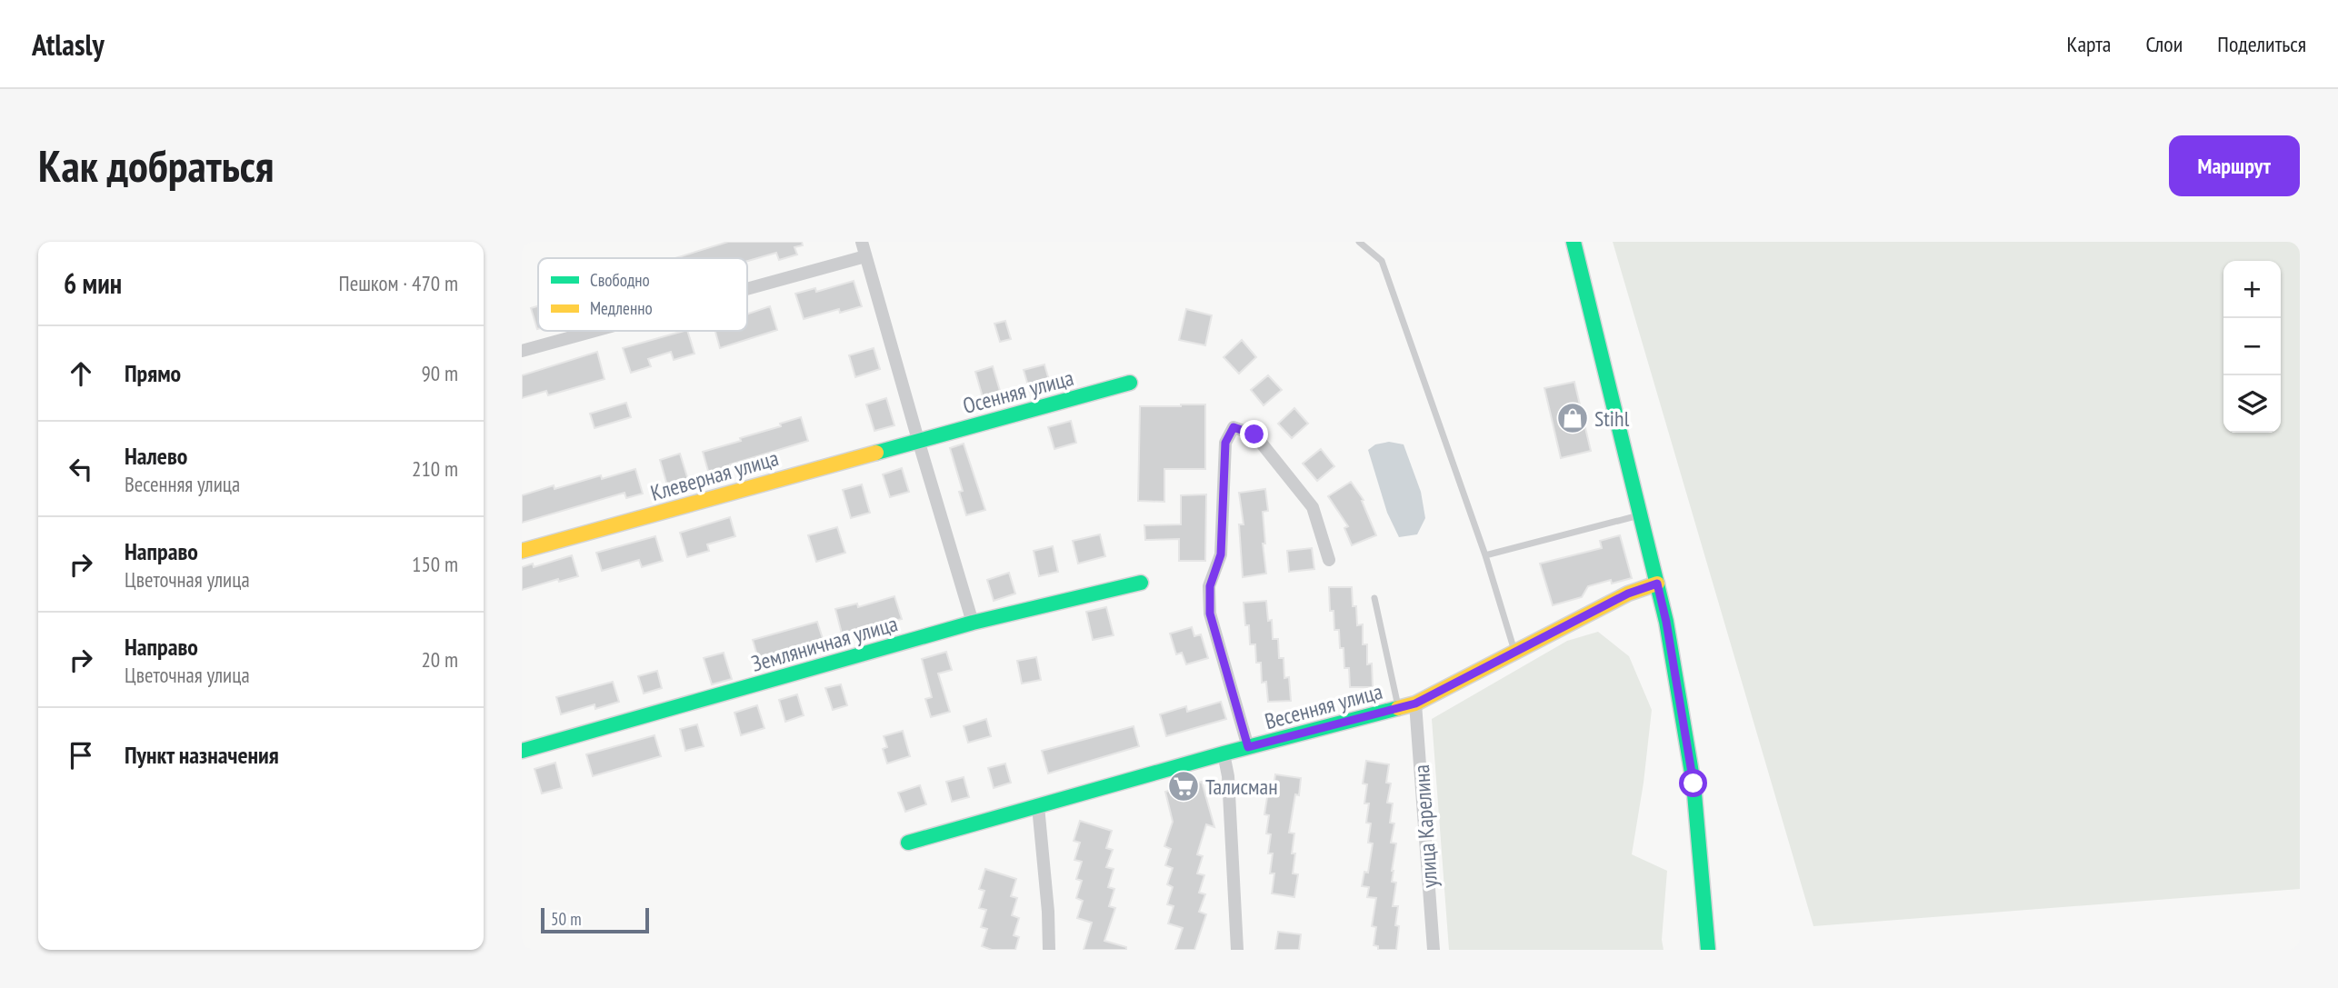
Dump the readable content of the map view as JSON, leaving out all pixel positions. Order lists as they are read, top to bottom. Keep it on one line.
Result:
{"streets":{"street":["Осенняя улица","Клеверная улица","Земляничная улица","Весенняя улица","улица Карелина"]},"crossings":[["Осенняя улица","Клеверная улица"],["Весенняя улица","улица Карелина"]],"places":{"shop":["Stihl"],"supermarket":["Талисман"]},"legend":["Свободно","Медленно"],"scale_bar":"50 m","page":{"header":"Atlasly","nav":["Карта","Слои","Поделиться"],"buttons":"Маршрут","title":"Как добраться","heading":["6 мин","Пешком · 470 m"],"map_buttons":["+","−"],"list":[["Прямо","90 m"],["Налево","Весенняя улица","210 m"],["Направо","Цветочная улица","150 m"],["Направо","Цветочная улица","20 m"],"Пункт назначения"],"scale":"50 m"}}
